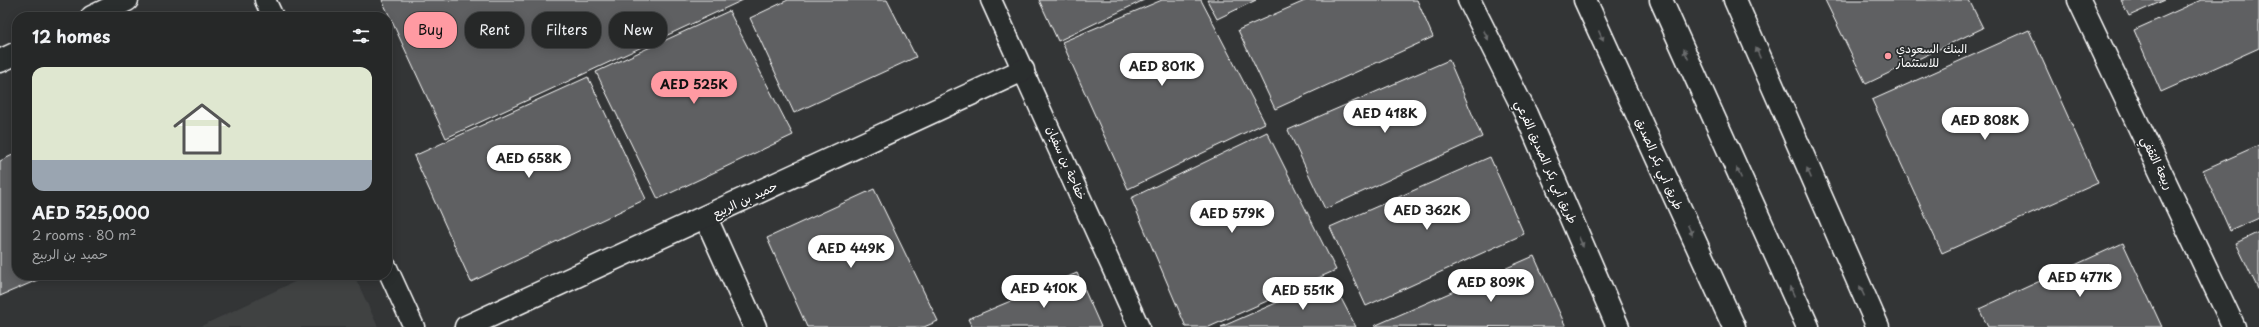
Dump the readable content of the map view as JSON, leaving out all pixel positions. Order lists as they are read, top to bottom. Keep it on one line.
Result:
{"streets":{"street":["طريق أبي بكر الصديق الفرعي","ربيعة الثقفي","طريق أبي بكر الصديق","حميد بن الربيع"],"lane":["خفاجة بن سفيان"]},"crossings":[["خفاجة بن سفيان","حميد بن الربيع"]],"places":["البنك السعودي للاستثمار"],"page":{"chip":["Buy","Rent","Filters","New"],"heading":"12 homes","price":["AED 801K","AED 525K","AED 418K","AED 808K","AED 658K","AED 362K","AED 579K","AED 449K","AED 477K","AED 809K","AED 410K","AED 551K"],"list":[{"name":"AED 525,000","note":"2 rooms · 80 m² · حميد بن الربيع"}]}}
